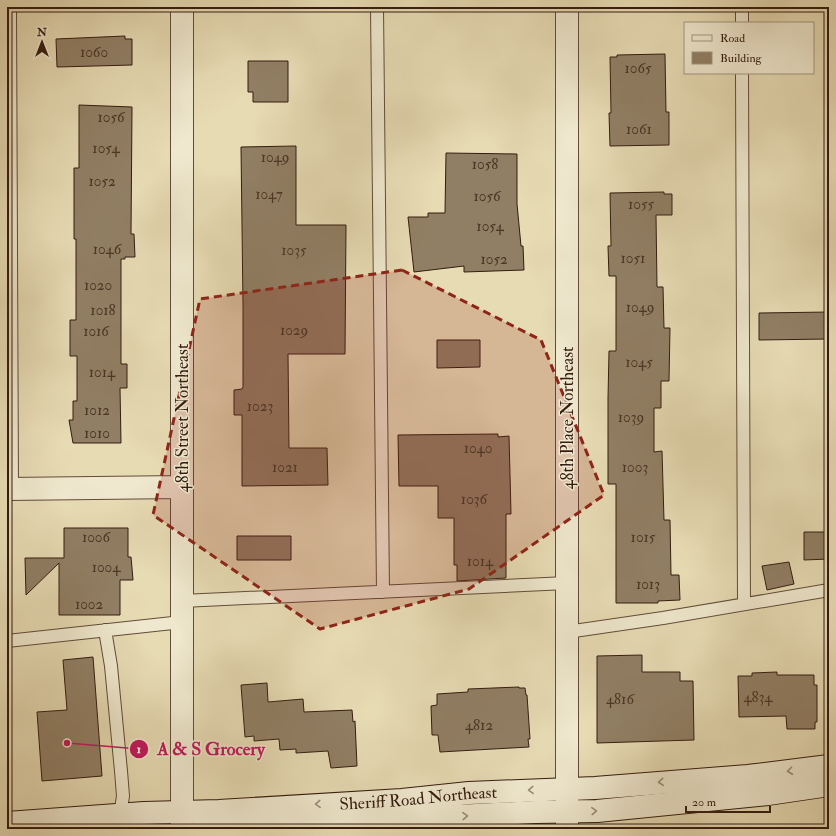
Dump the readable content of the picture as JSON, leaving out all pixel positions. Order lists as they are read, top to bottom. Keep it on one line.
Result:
{"streets":{"street":["48th Street Northeast","48th Place Northeast","Sheriff Road Northeast"]},"crossings":[["48th Street Northeast","Sheriff Road Northeast"],["48th Place Northeast","Sheriff Road Northeast"]],"places":["A & S Grocery"],"house_numbers":["1060","1065","1056","1061","1054","1049","1058","1052","1047","1056","1055","1054","1046","1035","1051","1052","1020","1049","1018","1029","1016","1045","1014","1023","1012","1039","1010","1040","1021","1003","1036","1006","1015","1014","1004","1013","1002","4834","4816","4812"],"legend":["Road","Building"],"scale_bar":"20 m","north":"top"}
